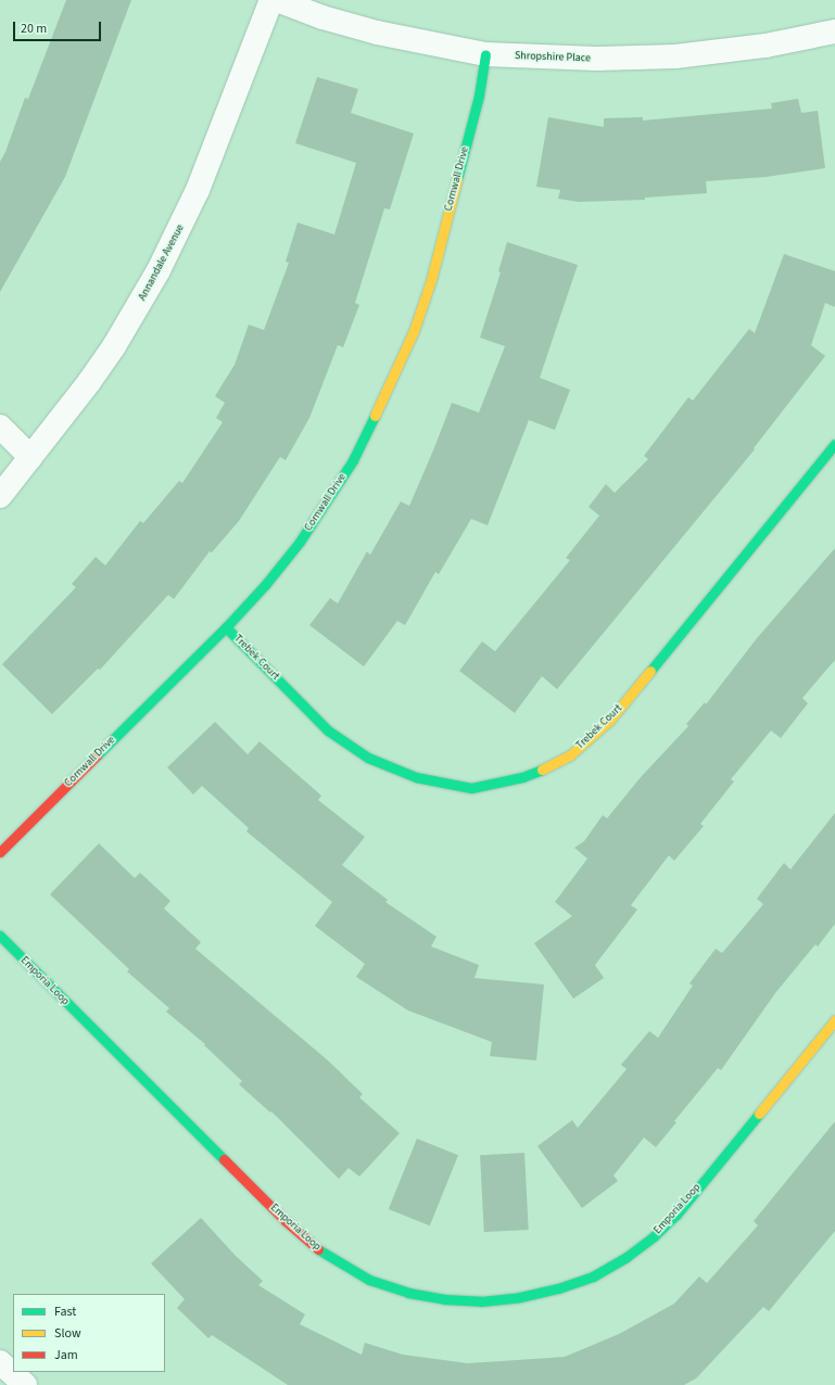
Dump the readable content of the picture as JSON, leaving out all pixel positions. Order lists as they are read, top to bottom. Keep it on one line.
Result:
{"streets":{"street":["Shropshire Place","Cornwall Drive","Annandale Avenue","Trebek Court","Emporia Loop"]},"crossings":[["Shropshire Place","Cornwall Drive"],["Cornwall Drive","Trebek Court"]],"legend":["Fast","Slow","Jam"],"scale_bar":"20 m"}
